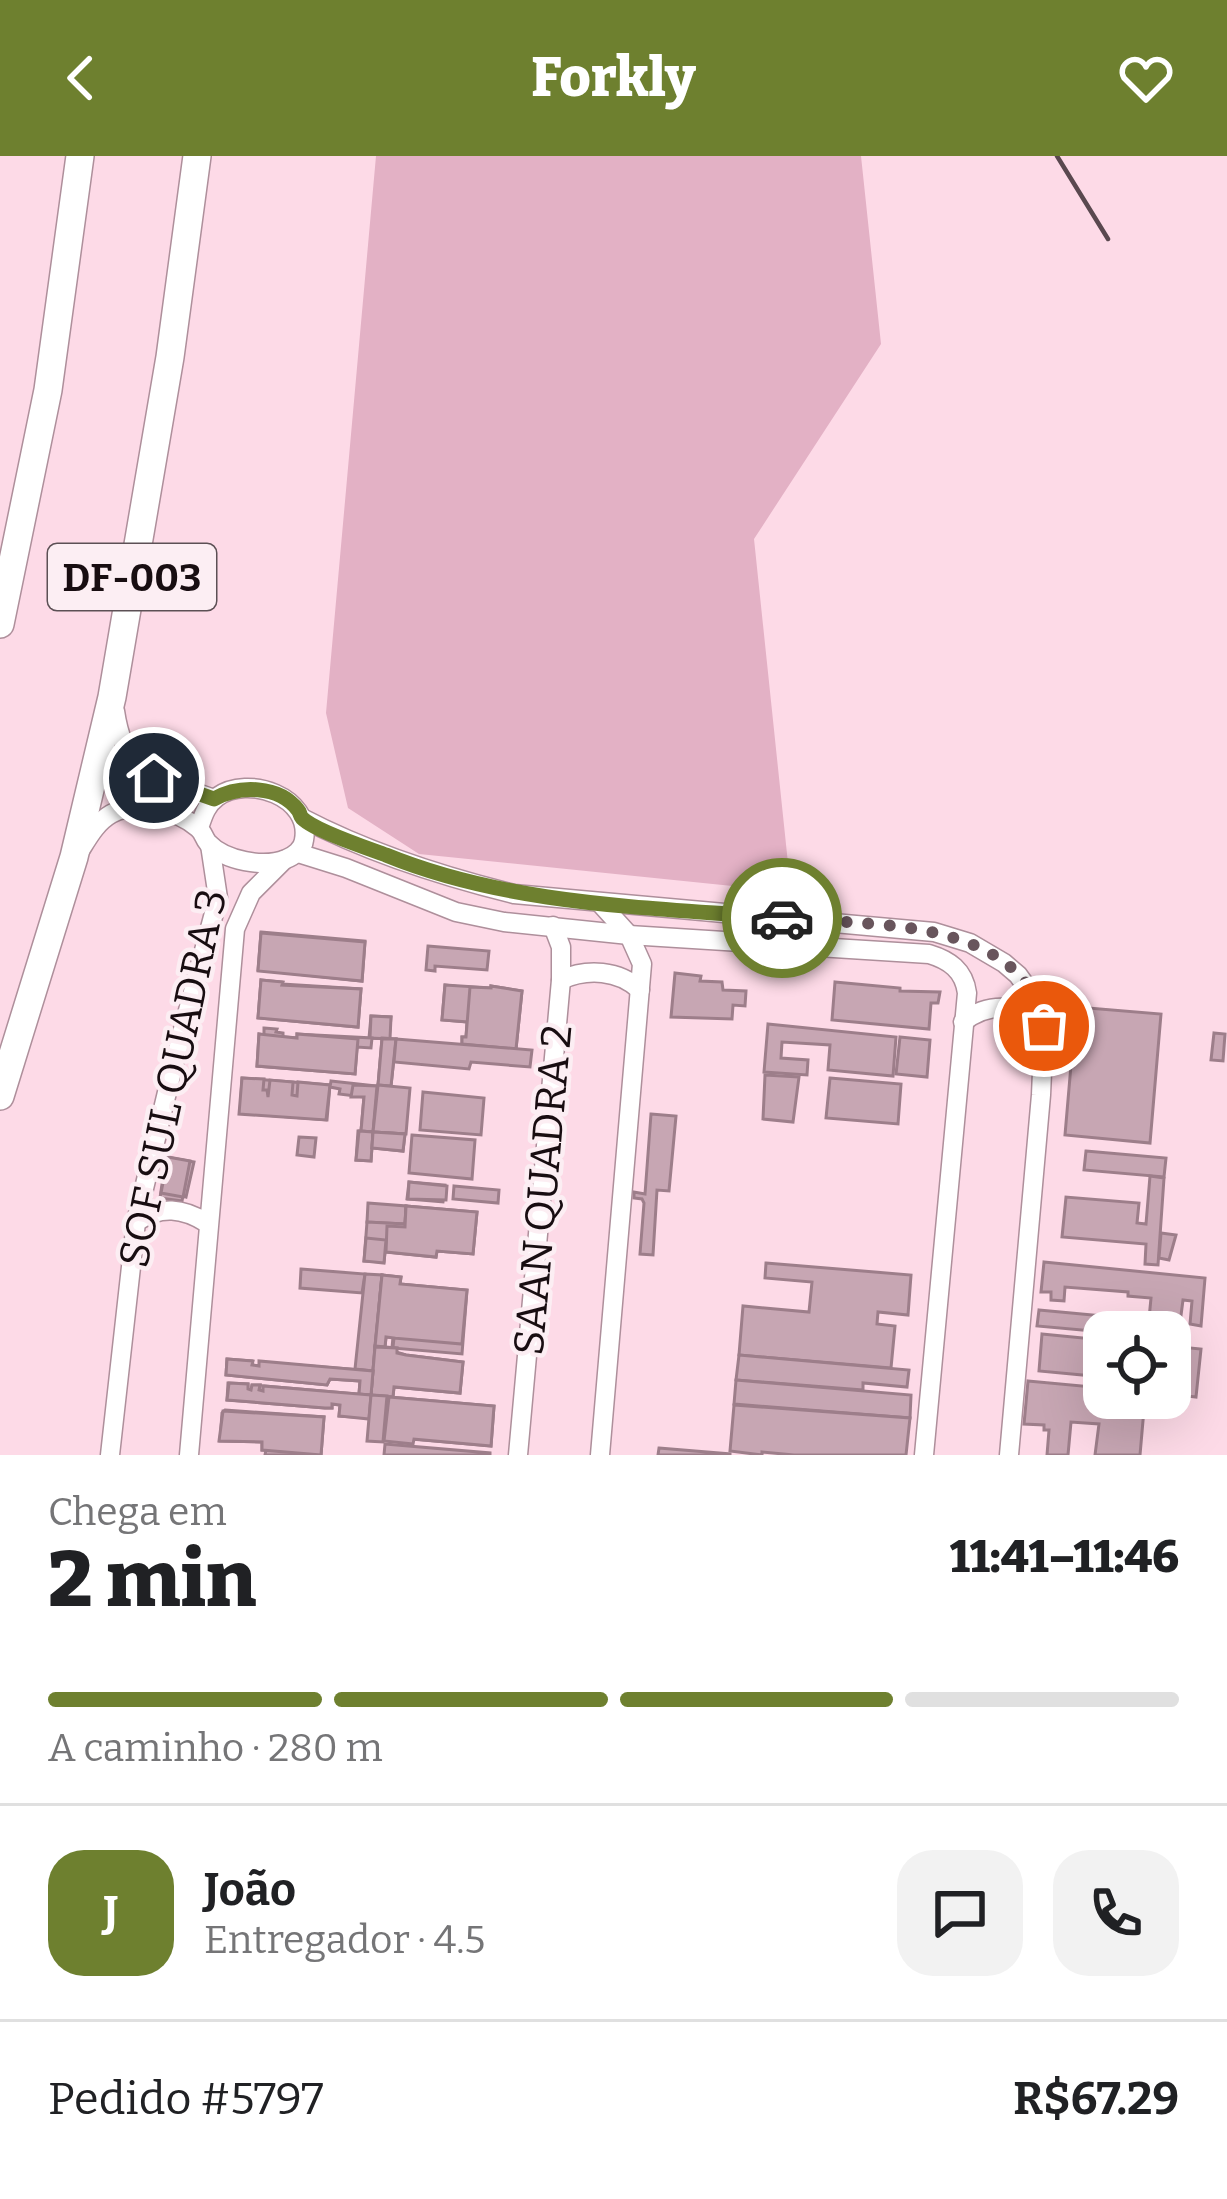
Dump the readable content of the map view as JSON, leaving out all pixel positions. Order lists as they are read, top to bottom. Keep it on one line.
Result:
{"streets":{"highway":["DF-003"],"street":["SOF SUL QUADRA 3","SAAN QUADRA 2"]},"page":{"header":"Forkly","heading":["2 min","Chega em","11:41–11:46"],"panel":["João","Entregador · 4.5","Pedido #5797","R$67.29"],"bar":"A caminho · 280 m","round":"J"}}
